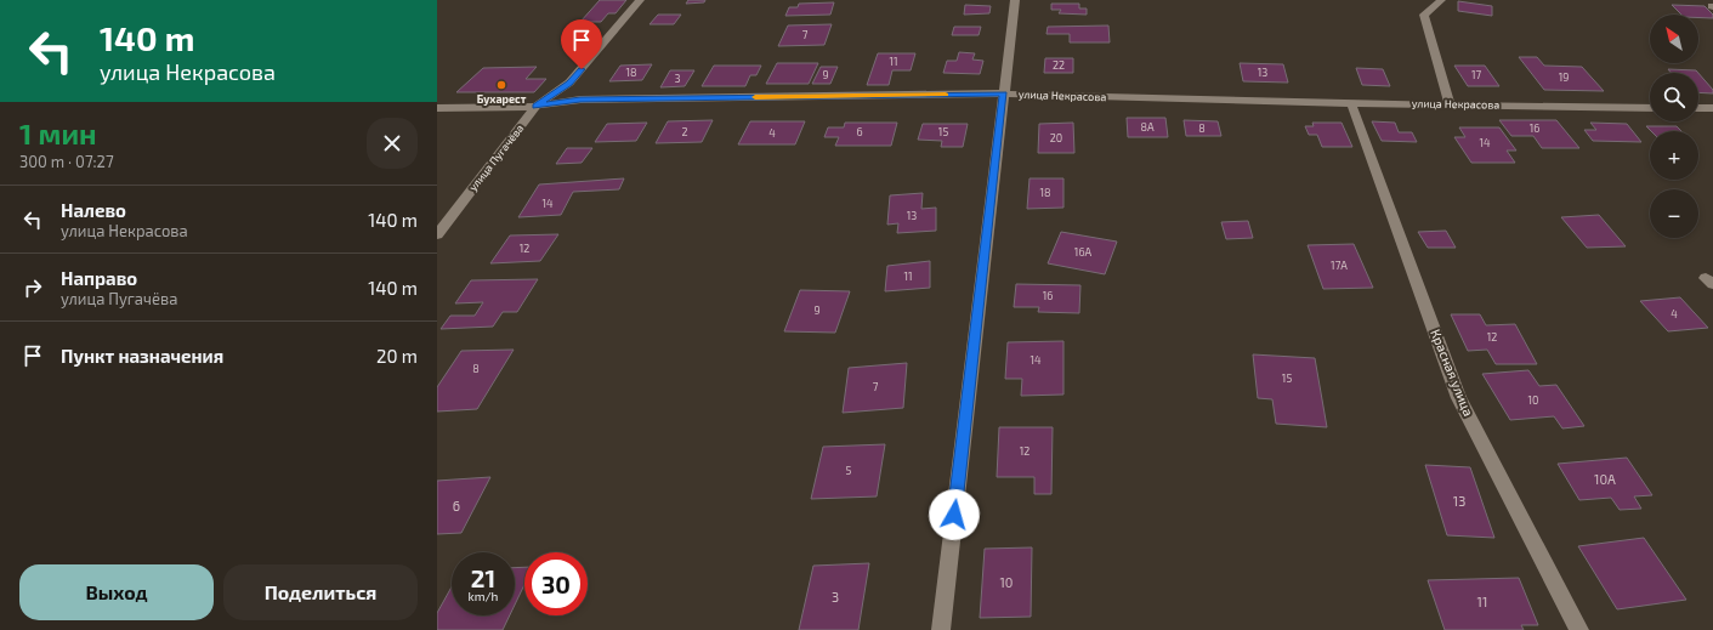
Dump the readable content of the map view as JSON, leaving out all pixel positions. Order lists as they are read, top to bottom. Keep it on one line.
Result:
{"streets":{"street":["улица Некрасова","улица Пугачёва","Красная улица"]},"crossings":[["улица Некрасова","улица Пугачёва"],["улица Некрасова","Красная улица"]],"places":["Бухарест"],"house_numbers":["7","11","22","18","13","9","17","19","3","8А","8","16","2","6","15","4","20","14","18","14","13","12","16А","17А","11","16","9","4","12","14","8","15","7","10","12","5","10А","13","6","10","3","11"],"north":"top left","page":{"turn":["140 m","улица Некрасова"],"map_buttons":["+","−"],"heading":["1 мин","300 m · 07:27"],"list":[{"name":"Налево","note":"улица Некрасова","value":"140 m"},{"name":"Направо","note":"улица Пугачёва","value":"140 m"},{"name":"Пункт назначения","value":"20 m"}],"speed":"21 km/h","limit":"30","buttons":["Выход","Поделиться"]}}
